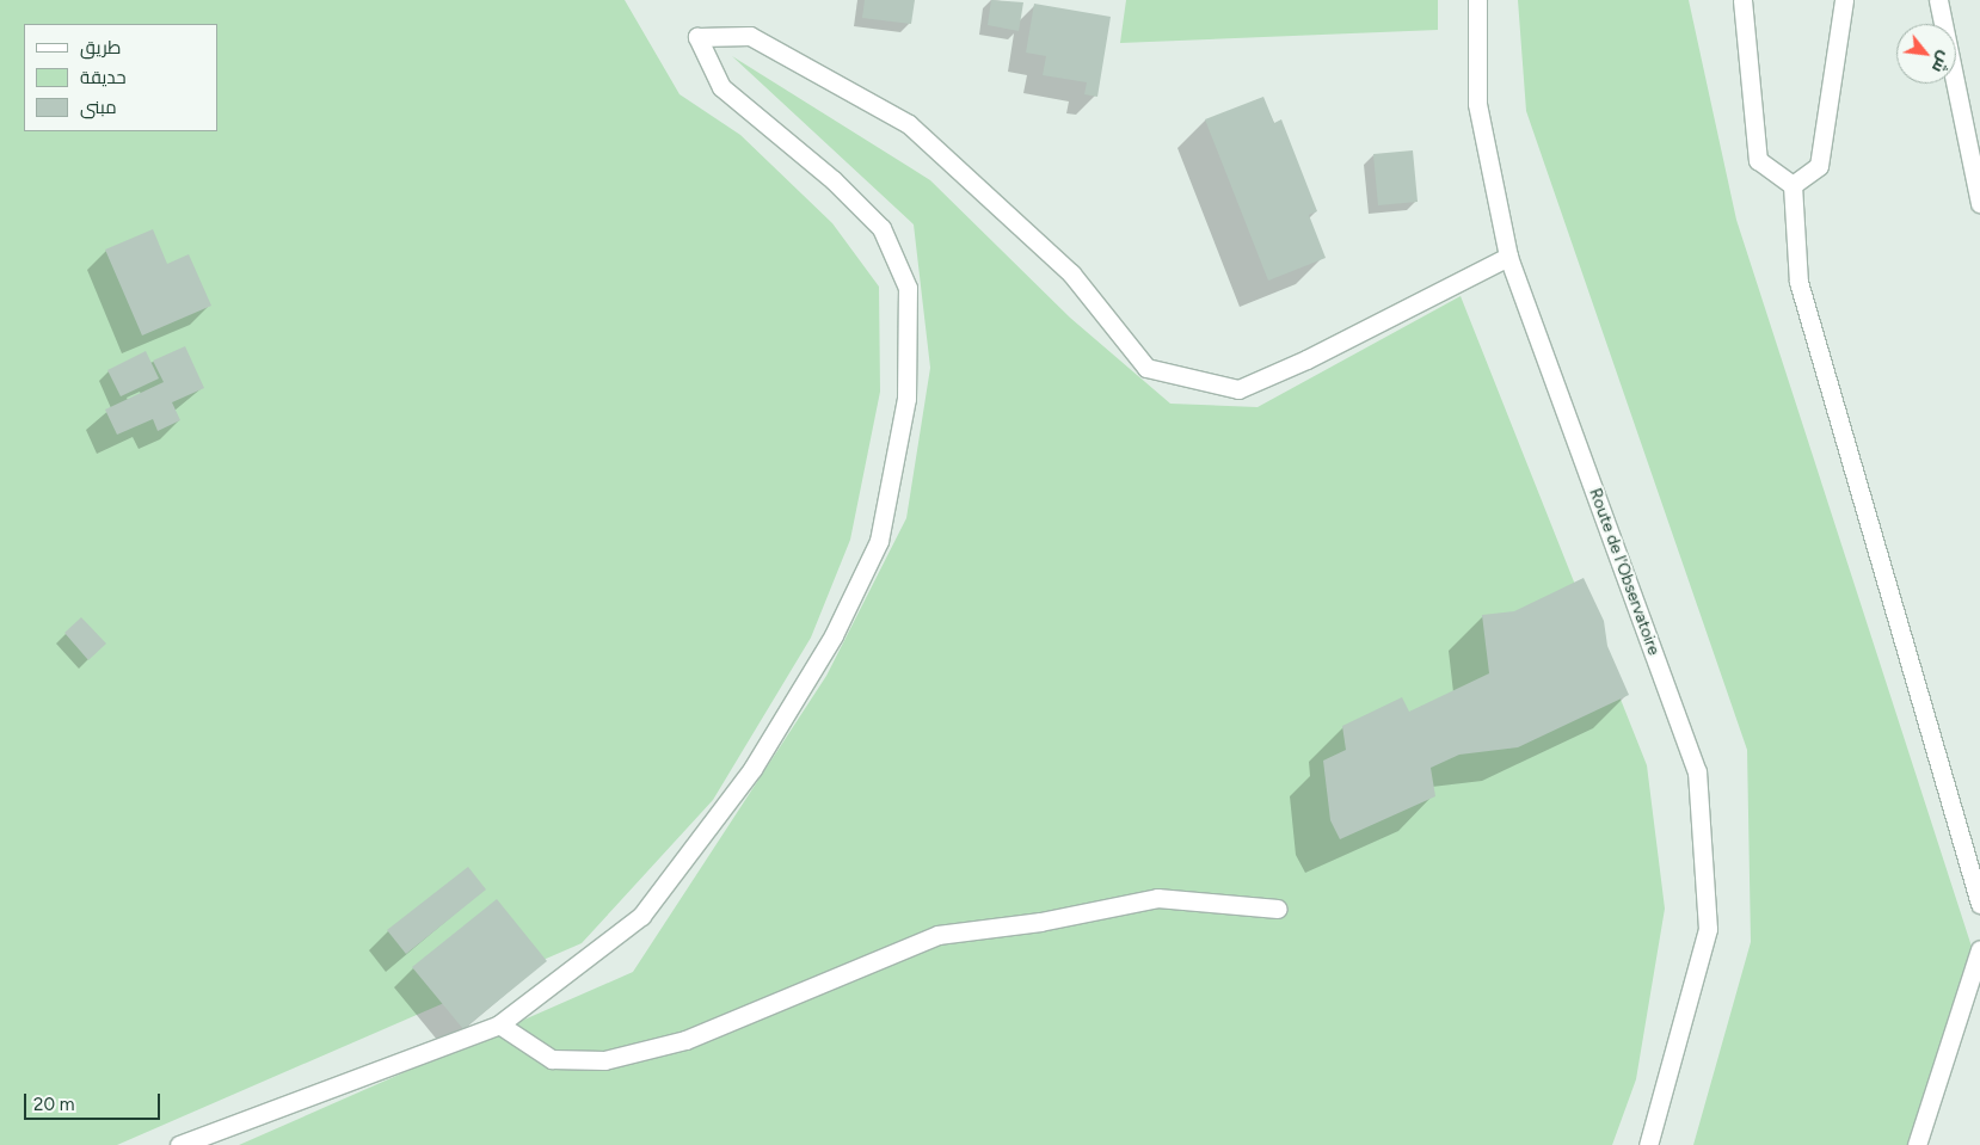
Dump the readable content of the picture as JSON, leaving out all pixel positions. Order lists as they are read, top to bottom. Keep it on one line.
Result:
{"streets":{"street":["Route de l'Observatoire"]},"legend":["طريق","حديقة","مبنى"],"scale_bar":"20 m","north":"bottom right"}
